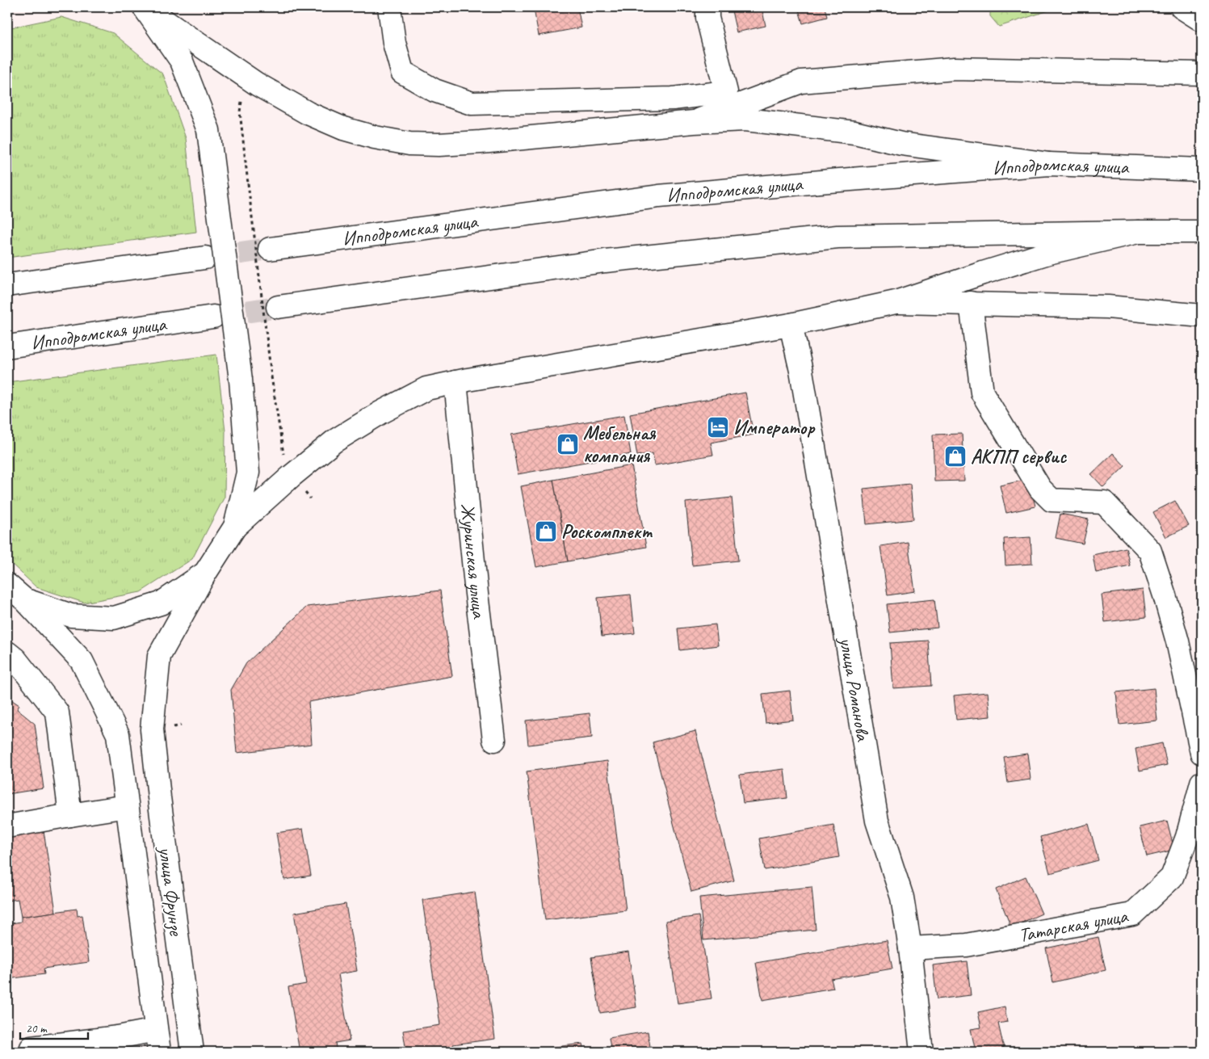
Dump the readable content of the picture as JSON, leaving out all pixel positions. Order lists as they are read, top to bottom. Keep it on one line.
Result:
{"streets":{"main road":["Ипподромская улица","Журинская улица","улица Романова","улица Фрунзе","Татарская улица"]},"crossings":[["улица Романова","Татарская улица"]],"places":{"hotel":["Император"],"shop":["Мебельная компания","АКПП сервис","Роскомплект"]},"scale_bar":"20 m"}
